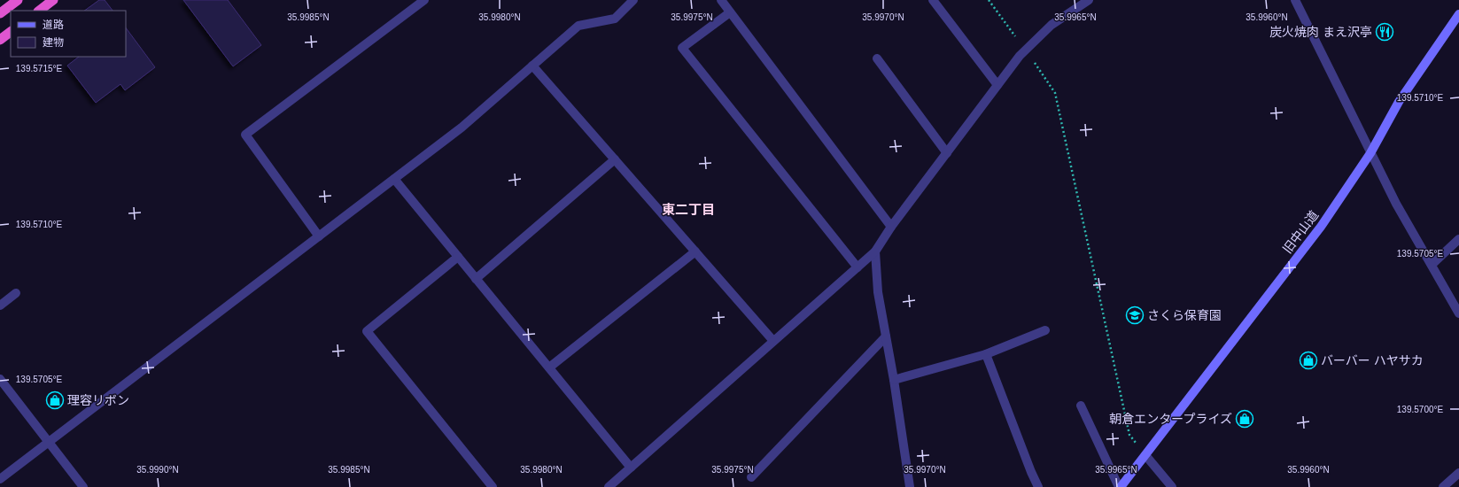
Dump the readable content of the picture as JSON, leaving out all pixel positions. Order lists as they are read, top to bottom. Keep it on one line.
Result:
{"streets":{"main road":["旧中山道"]},"districts":["東二丁目"],"places":{"restaurant":["炭火焼肉 まえ沢亭"],"school or university":["さくら保育園"],"shop":["バーバー ハヤサカ","理容リボン","朝倉エンタープライズ"]},"legend":["道路","建物"],"coordinates":["35.9985°N","35.9980°N","35.9975°N","35.9970°N","35.9965°N","35.9960°N","139.5715°E","139.5710°E","139.5705°E","139.5700°E","35.9990°N"]}
